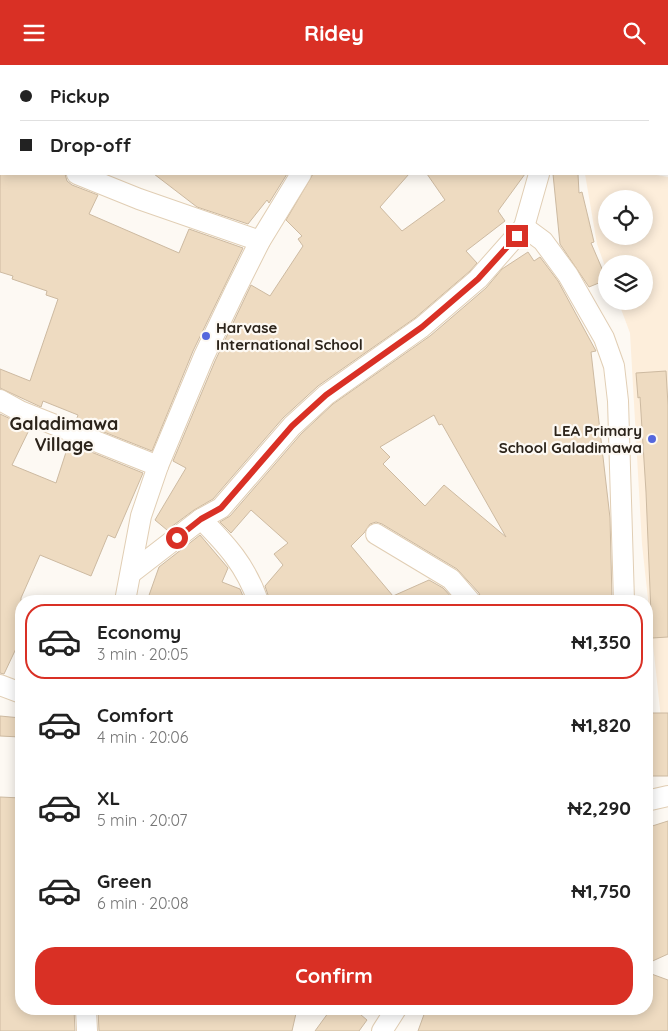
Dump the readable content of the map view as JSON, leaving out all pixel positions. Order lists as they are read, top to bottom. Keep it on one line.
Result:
{"districts":["Galadimawa Village"],"places":["Harvase International School","LEA Primary School Galadimawa"],"page":{"header":"Ridey","banner":["Pickup","Drop-off"],"list":[{"name":"Economy","note":"3 min · 20:05","value":"₦1,350"},{"name":"Comfort","note":"4 min · 20:06","value":"₦1,820"},{"name":"XL","note":"5 min · 20:07","value":"₦2,290"},{"name":"Green","note":"6 min · 20:08","value":"₦1,750"}],"buttons":"Confirm"}}
